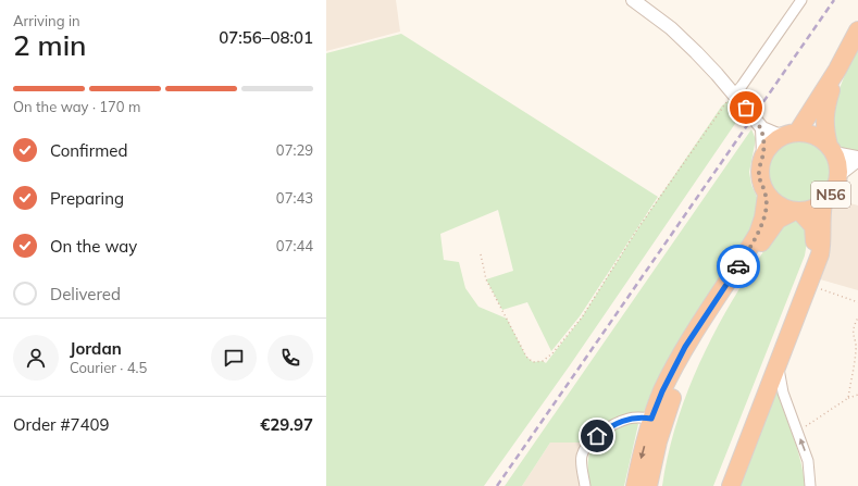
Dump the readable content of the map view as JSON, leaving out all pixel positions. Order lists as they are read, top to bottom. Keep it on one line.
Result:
{"streets":{"highway":["N56"]},"page":{"heading":["2 min","Arriving in","07:56–08:01"],"panel":["Jordan","Courier · 4.5","Order #7409","€29.97"],"bar":"On the way · 170 m","list":[["Confirmed","07:29"],["Preparing","07:43"],["On the way","07:44"],"Delivered"]}}
